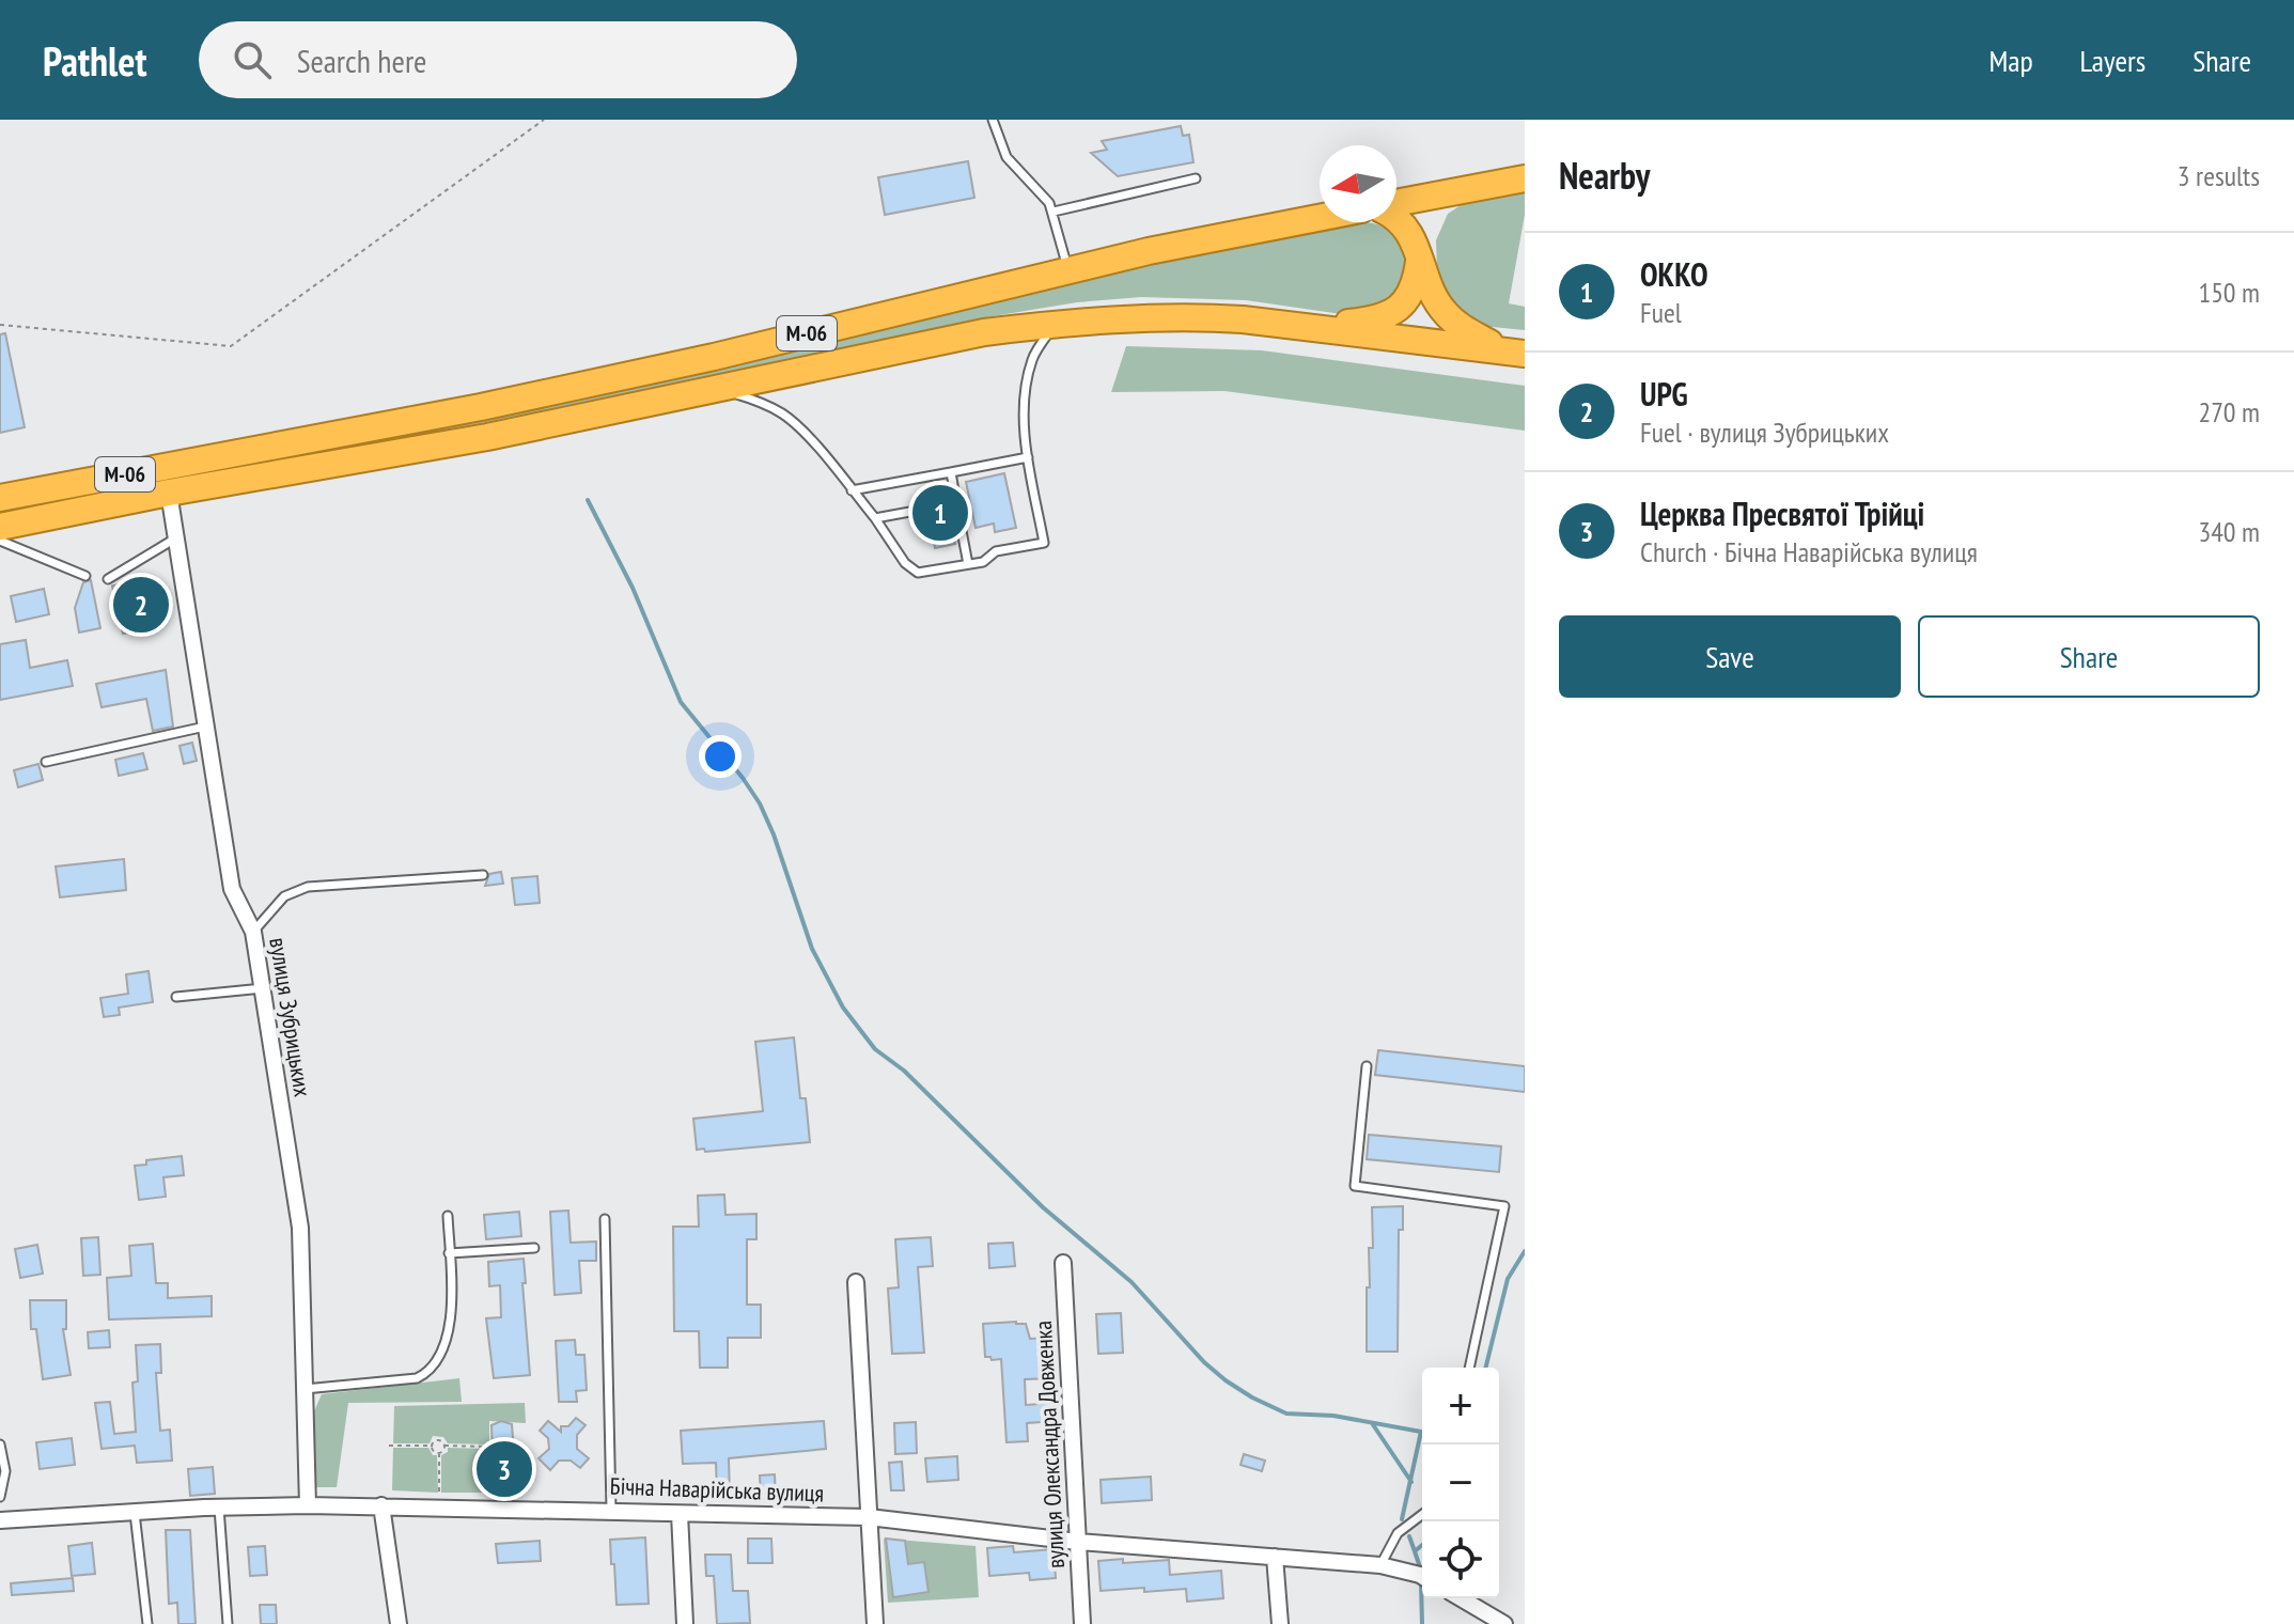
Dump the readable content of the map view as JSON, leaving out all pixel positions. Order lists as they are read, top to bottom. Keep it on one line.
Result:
{"streets":{"highway":["М-06"],"street":["вулиця Зубрицьких","вулиця Олександра Довженка","Бічна Наварійська вулиця"]},"crossings":[["М-06","вулиця Зубрицьких"],["вулиця Зубрицьких","Бічна Наварійська вулиця"],["вулиця Олександра Довженка","Бічна Наварійська вулиця"]],"north":"left","page":{"header":"Pathlet","search":"Search here","nav":["Map","Layers","Share"],"heading":["Nearby","3 results"],"list":[{"mark":"1","name":"ОККО","note":"Fuel","value":"150 m"},{"mark":"2","name":"UPG","note":"Fuel · вулиця Зубрицьких","value":"270 m"},{"mark":"3","name":"Церква Пресвятої Трійці","note":"Church · Бічна Наварійська вулиця","value":"340 m"}],"pins":["1","2","3"],"buttons":["Save","Share"],"map_buttons":["+","−"]}}
